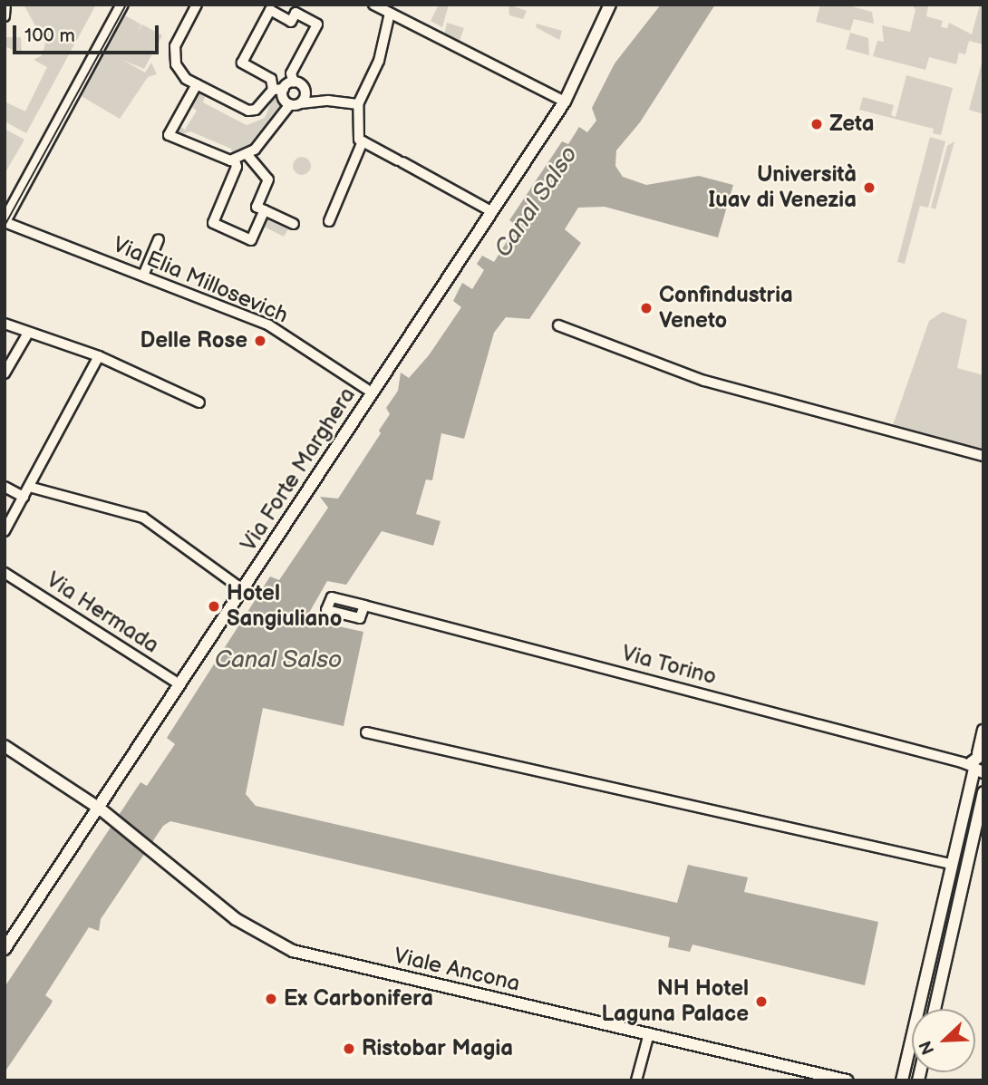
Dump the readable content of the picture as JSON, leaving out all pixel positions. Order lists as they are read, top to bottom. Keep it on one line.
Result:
{"streets":{"street":["Via Elia Millosevich","Via Forte Marghera","Via Hermada","Via Torino","Viale Ancona"]},"crossings":[["Via Elia Millosevich","Via Forte Marghera"],["Via Forte Marghera","Via Hermada"],["Via Forte Marghera","Viale Ancona"]],"water":["Canal Salso"],"places":["Zeta","Università Iuav di Venezia","Confindustria Veneto","Delle Rose","Hotel Sangiuliano","Ex Carbonifera","NH Hotel Laguna Palace","Ristobar Magia"],"scale_bar":"100 m","north":"bottom left"}
